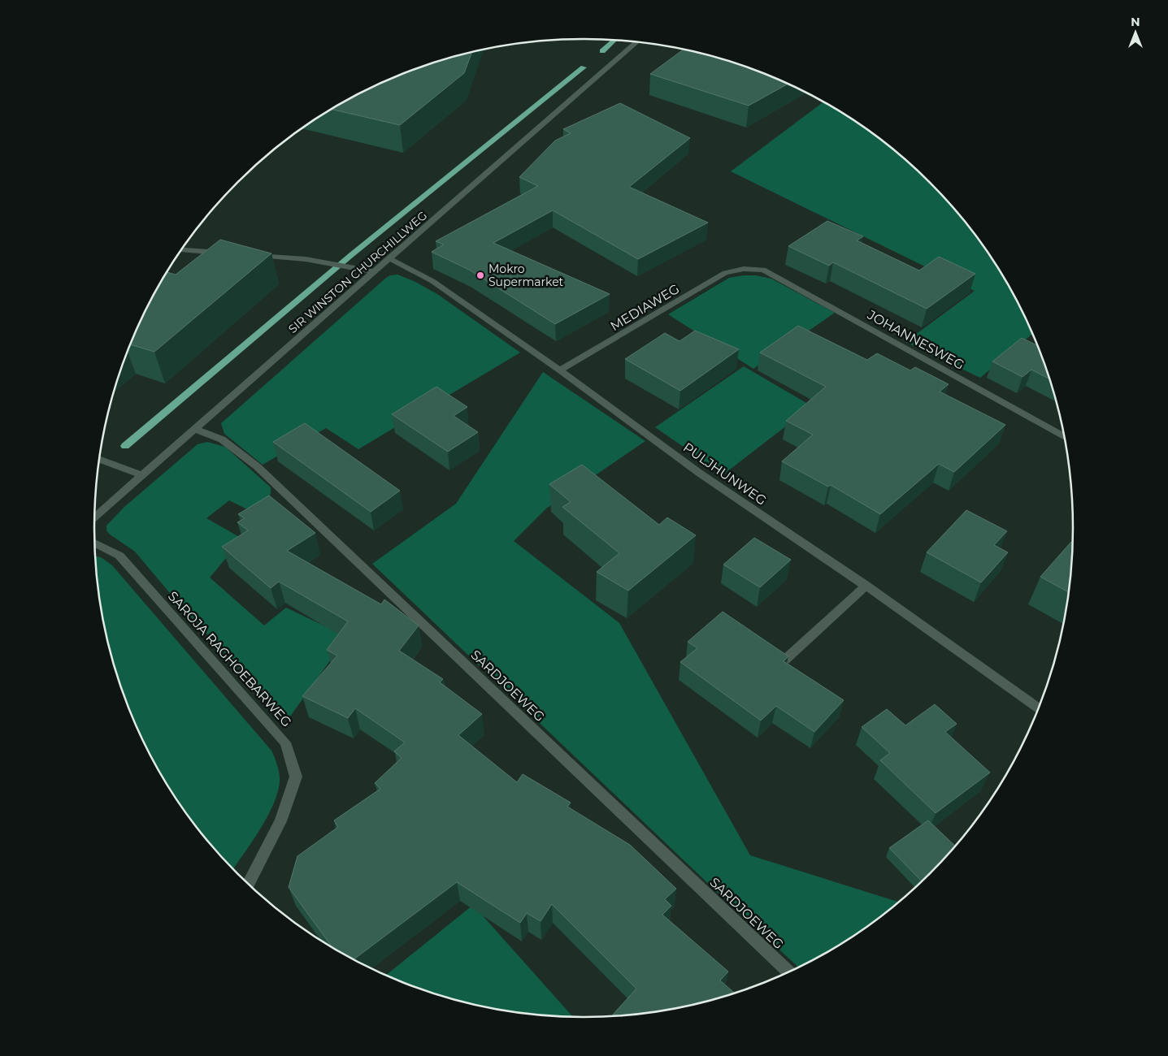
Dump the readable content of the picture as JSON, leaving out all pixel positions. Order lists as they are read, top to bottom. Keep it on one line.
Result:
{"streets":{"street":["SIR WINSTON CHURCHILLWEG","MEDIAWEG","JOHANNESWEG","PULJHUNWEG","SAROJA RAGHOEBARWEG","SARDJOEWEG"]},"crossings":[["SIR WINSTON CHURCHILLWEG","PULJHUNWEG"],["SIR WINSTON CHURCHILLWEG","SARDJOEWEG"],["MEDIAWEG","JOHANNESWEG"],["MEDIAWEG","PULJHUNWEG"]],"places":["Mokro Supermarket"],"north":"top"}
